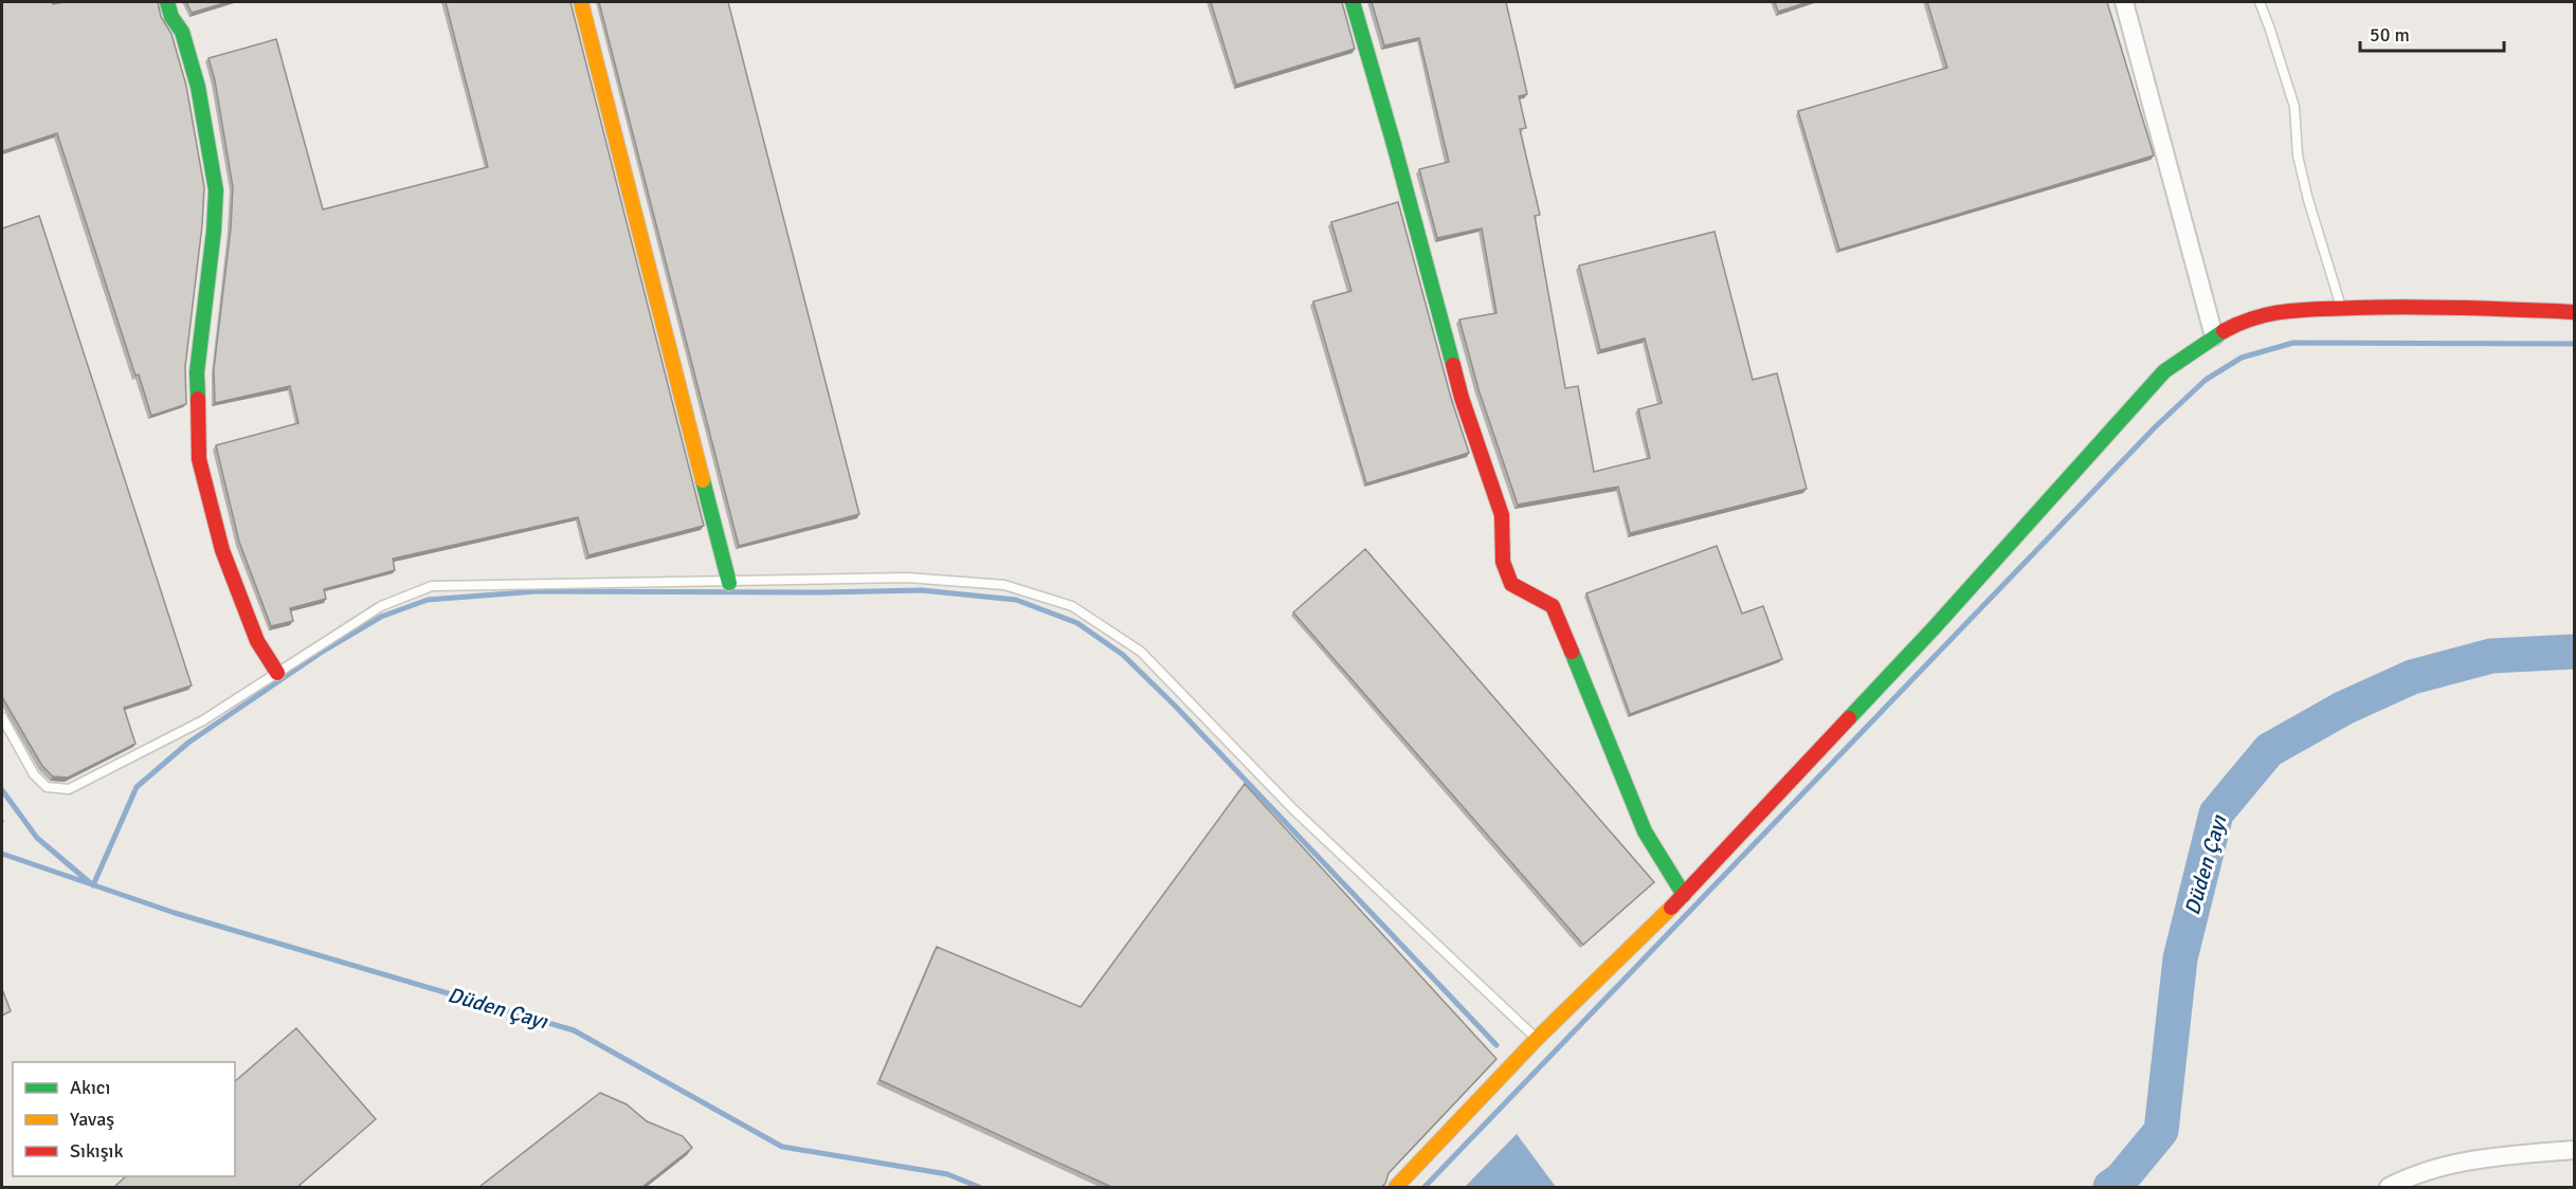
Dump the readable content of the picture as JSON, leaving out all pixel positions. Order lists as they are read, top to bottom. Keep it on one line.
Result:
{"water":["Düden Çayı"],"legend":["Akıcı","Yavaş","Sıkışık"],"scale_bar":"50 m"}
